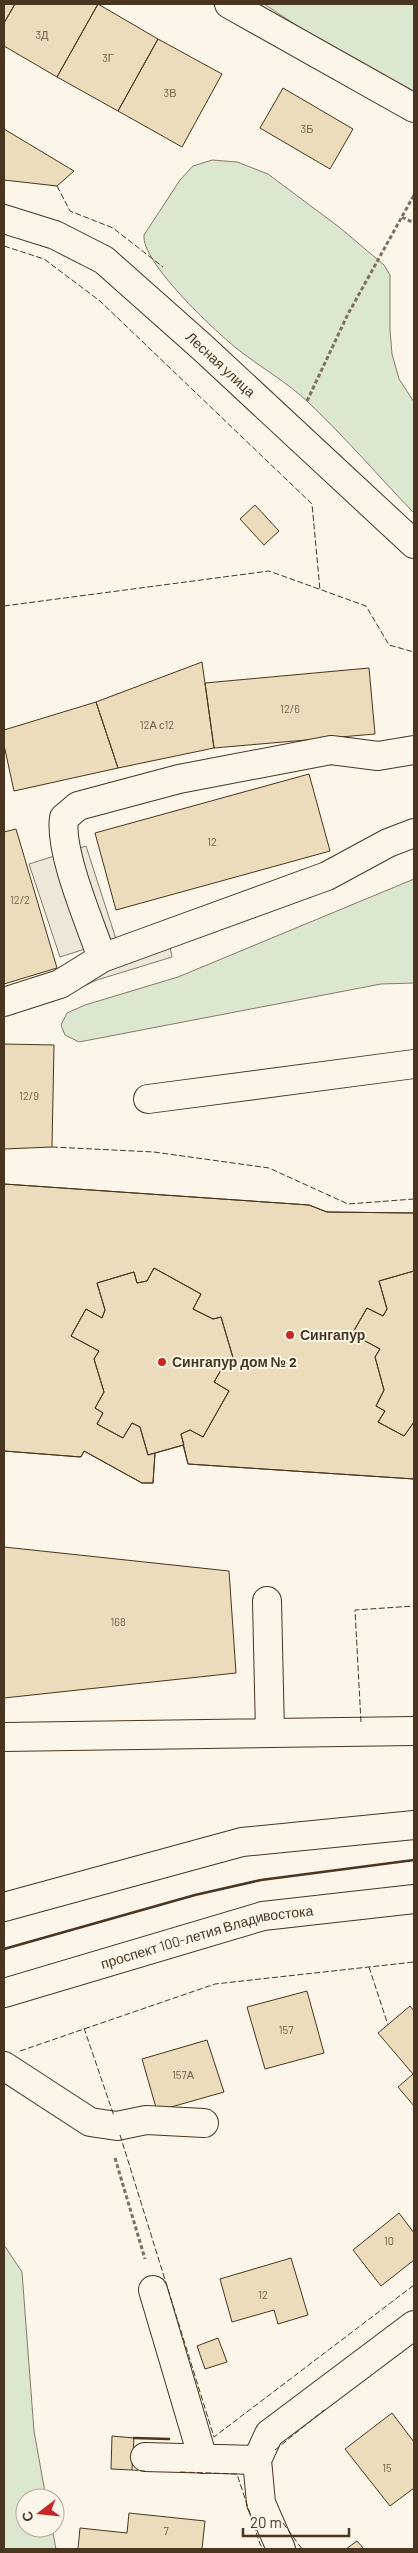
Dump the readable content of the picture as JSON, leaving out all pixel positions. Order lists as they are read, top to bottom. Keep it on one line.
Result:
{"streets":{"main road":["Лесная улица","проспект 100-летия Владивостока"]},"places":["Сингапур","Сингапур дом № 2"],"house_numbers":["3Д","3Г","3В","3Б","12/6","12А с12","12","12/2","12/9","168","157","157А","10","12","15","7"],"scale_bar":"20 m","north":"left"}
